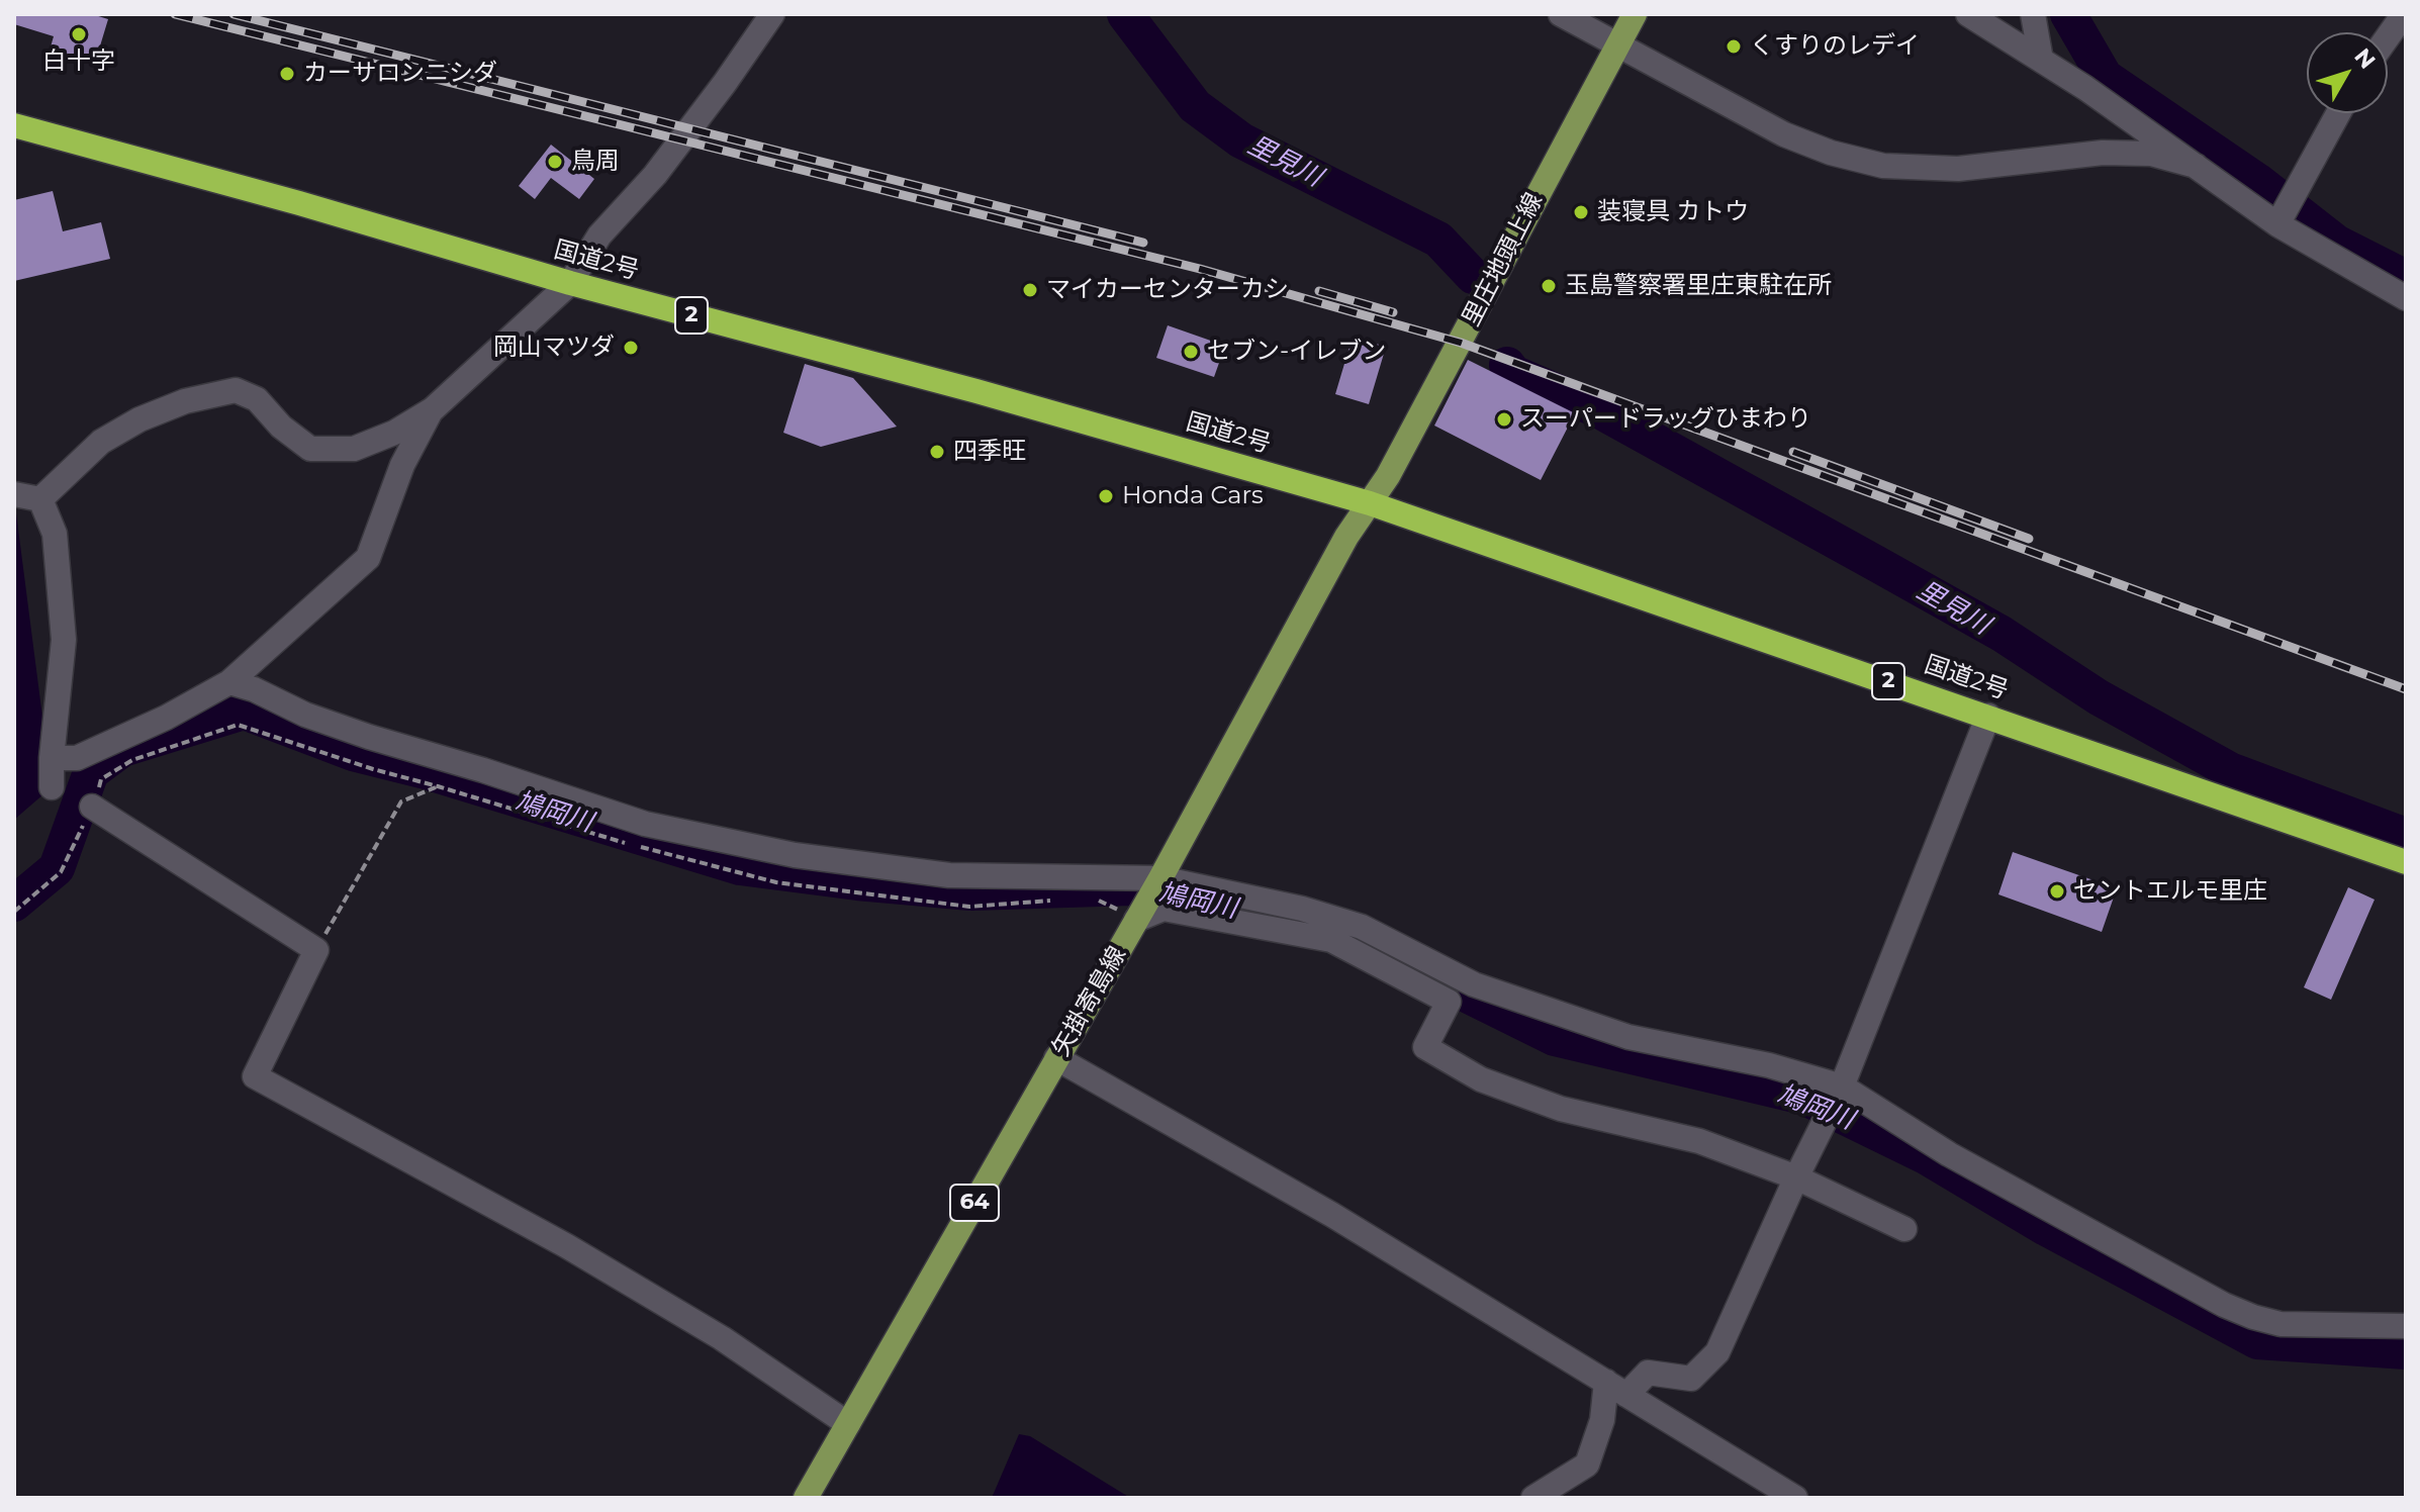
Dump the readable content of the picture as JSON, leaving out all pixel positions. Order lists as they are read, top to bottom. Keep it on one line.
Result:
{"streets":{"highway":["国道2号","2"],"main road":["里庄地頭上線","矢掛寄島線","64"]},"crossings":[["里庄地頭上線","国道2号"],["里庄地頭上線","矢掛寄島線"],["国道2号","矢掛寄島線"]],"water":["里見川","鳩岡川"],"places":["白十字","くすりのレデイ","カーサロンニシダ","鳥周","装寝具 カトウ","玉島警察署里庄東駐在所","マイカーセンターカシ","岡山マツダ","セブン-イレブン","スーパードラッグひまわり","四季旺","Honda Cars","セントエルモ里庄"],"north":"top right"}
